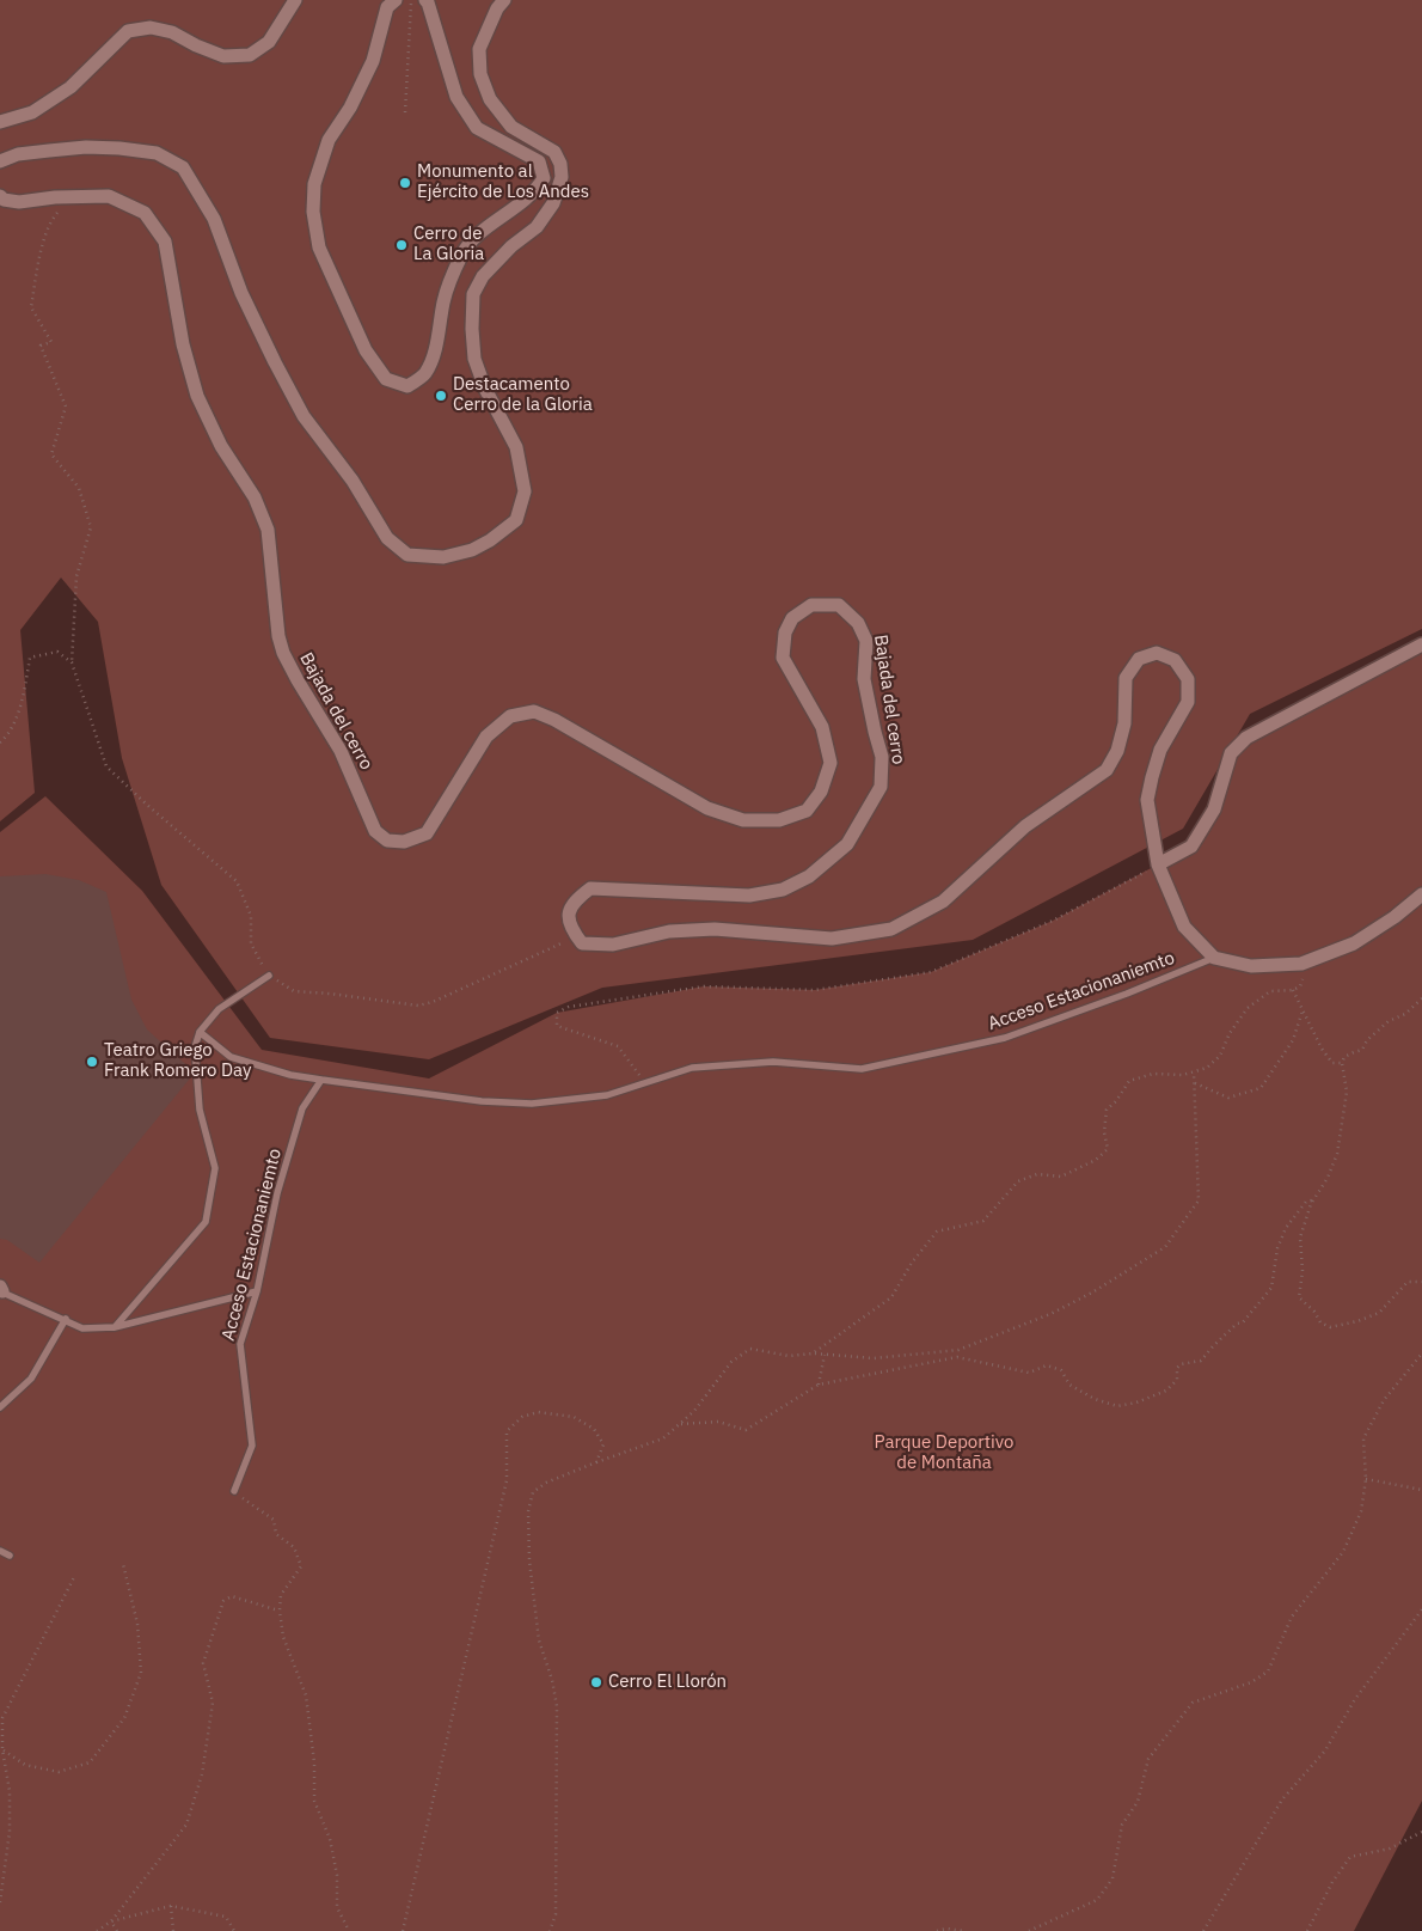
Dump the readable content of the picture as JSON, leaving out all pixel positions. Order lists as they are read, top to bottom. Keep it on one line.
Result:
{"streets":{"street":["Bajada del cerro"],"lane":["Acceso Estacionaniemto"]},"parks":["Parque Deportivo de Montaña"],"places":["Monumento al Ejército de Los Andes","Cerro de La Gloria","Destacamento Cerro de la Gloria","Teatro Griego Frank Romero Day","Cerro El Llorón"]}
